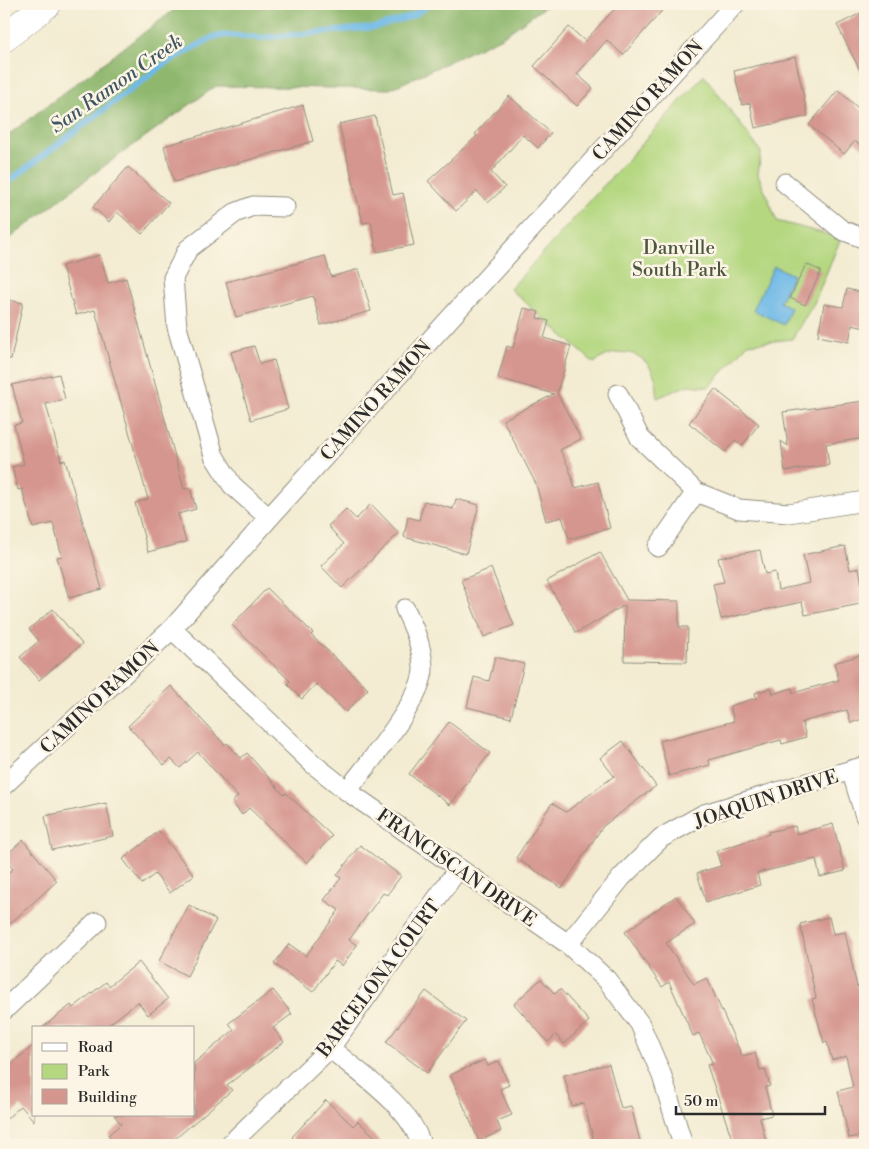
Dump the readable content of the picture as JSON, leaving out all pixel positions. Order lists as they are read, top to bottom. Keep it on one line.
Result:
{"streets":{"street":["CAMINO RAMON","JOAQUIN DRIVE","FRANCISCAN DRIVE","BARCELONA COURT"]},"crossings":[["CAMINO RAMON","FRANCISCAN DRIVE"],["JOAQUIN DRIVE","FRANCISCAN DRIVE"],["FRANCISCAN DRIVE","BARCELONA COURT"]],"water":["San Ramon Creek"],"parks":["Danville South Park"],"legend":["Road","Park","Building"],"scale_bar":"50 m"}
